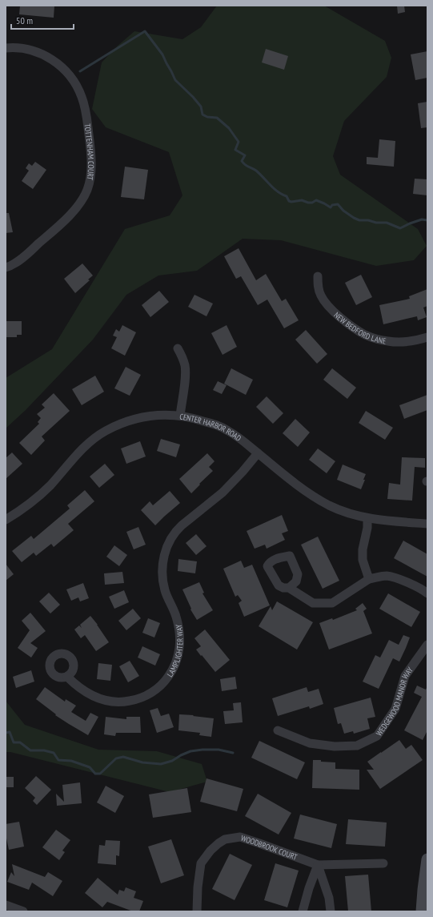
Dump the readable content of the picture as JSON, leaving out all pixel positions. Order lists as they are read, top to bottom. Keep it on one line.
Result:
{"streets":{"street":["TOTTENHAM COURT","NEW BEDFORD LANE","CENTER HARBOR ROAD","LAMPLIGHTER WAY","WEDGEWOOD MANOR WAY","WOODBROOK COURT"]},"crossings":[["CENTER HARBOR ROAD","LAMPLIGHTER WAY"]],"scale_bar":"50 m"}
